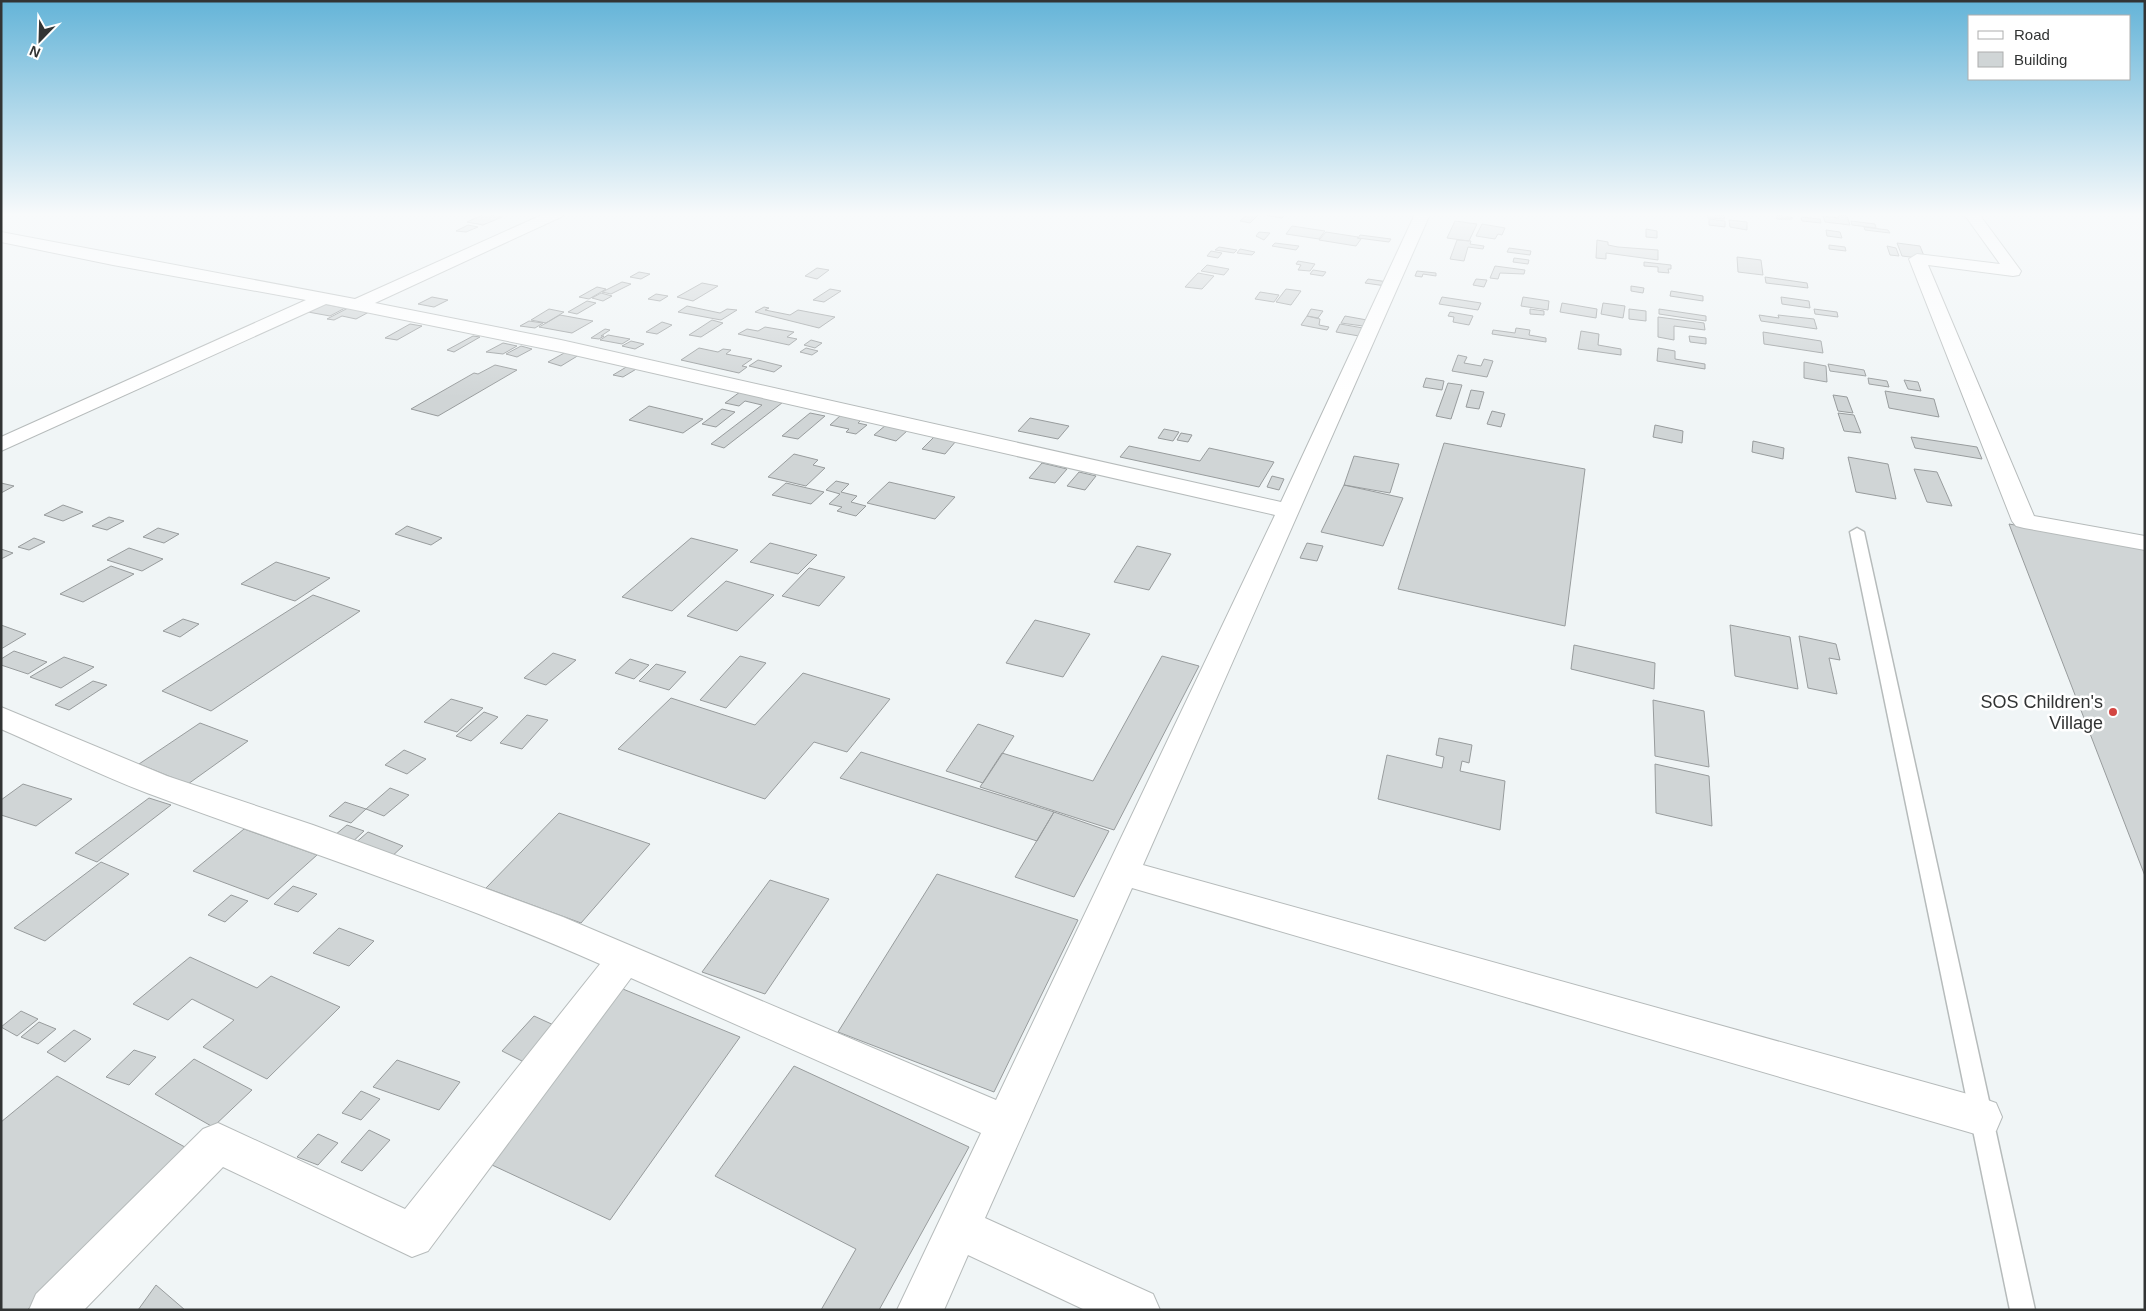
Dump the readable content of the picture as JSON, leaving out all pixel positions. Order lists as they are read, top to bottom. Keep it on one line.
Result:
{"places":["SOS Children's Village"],"legend":["Road","Building"],"north":"bottom left"}
